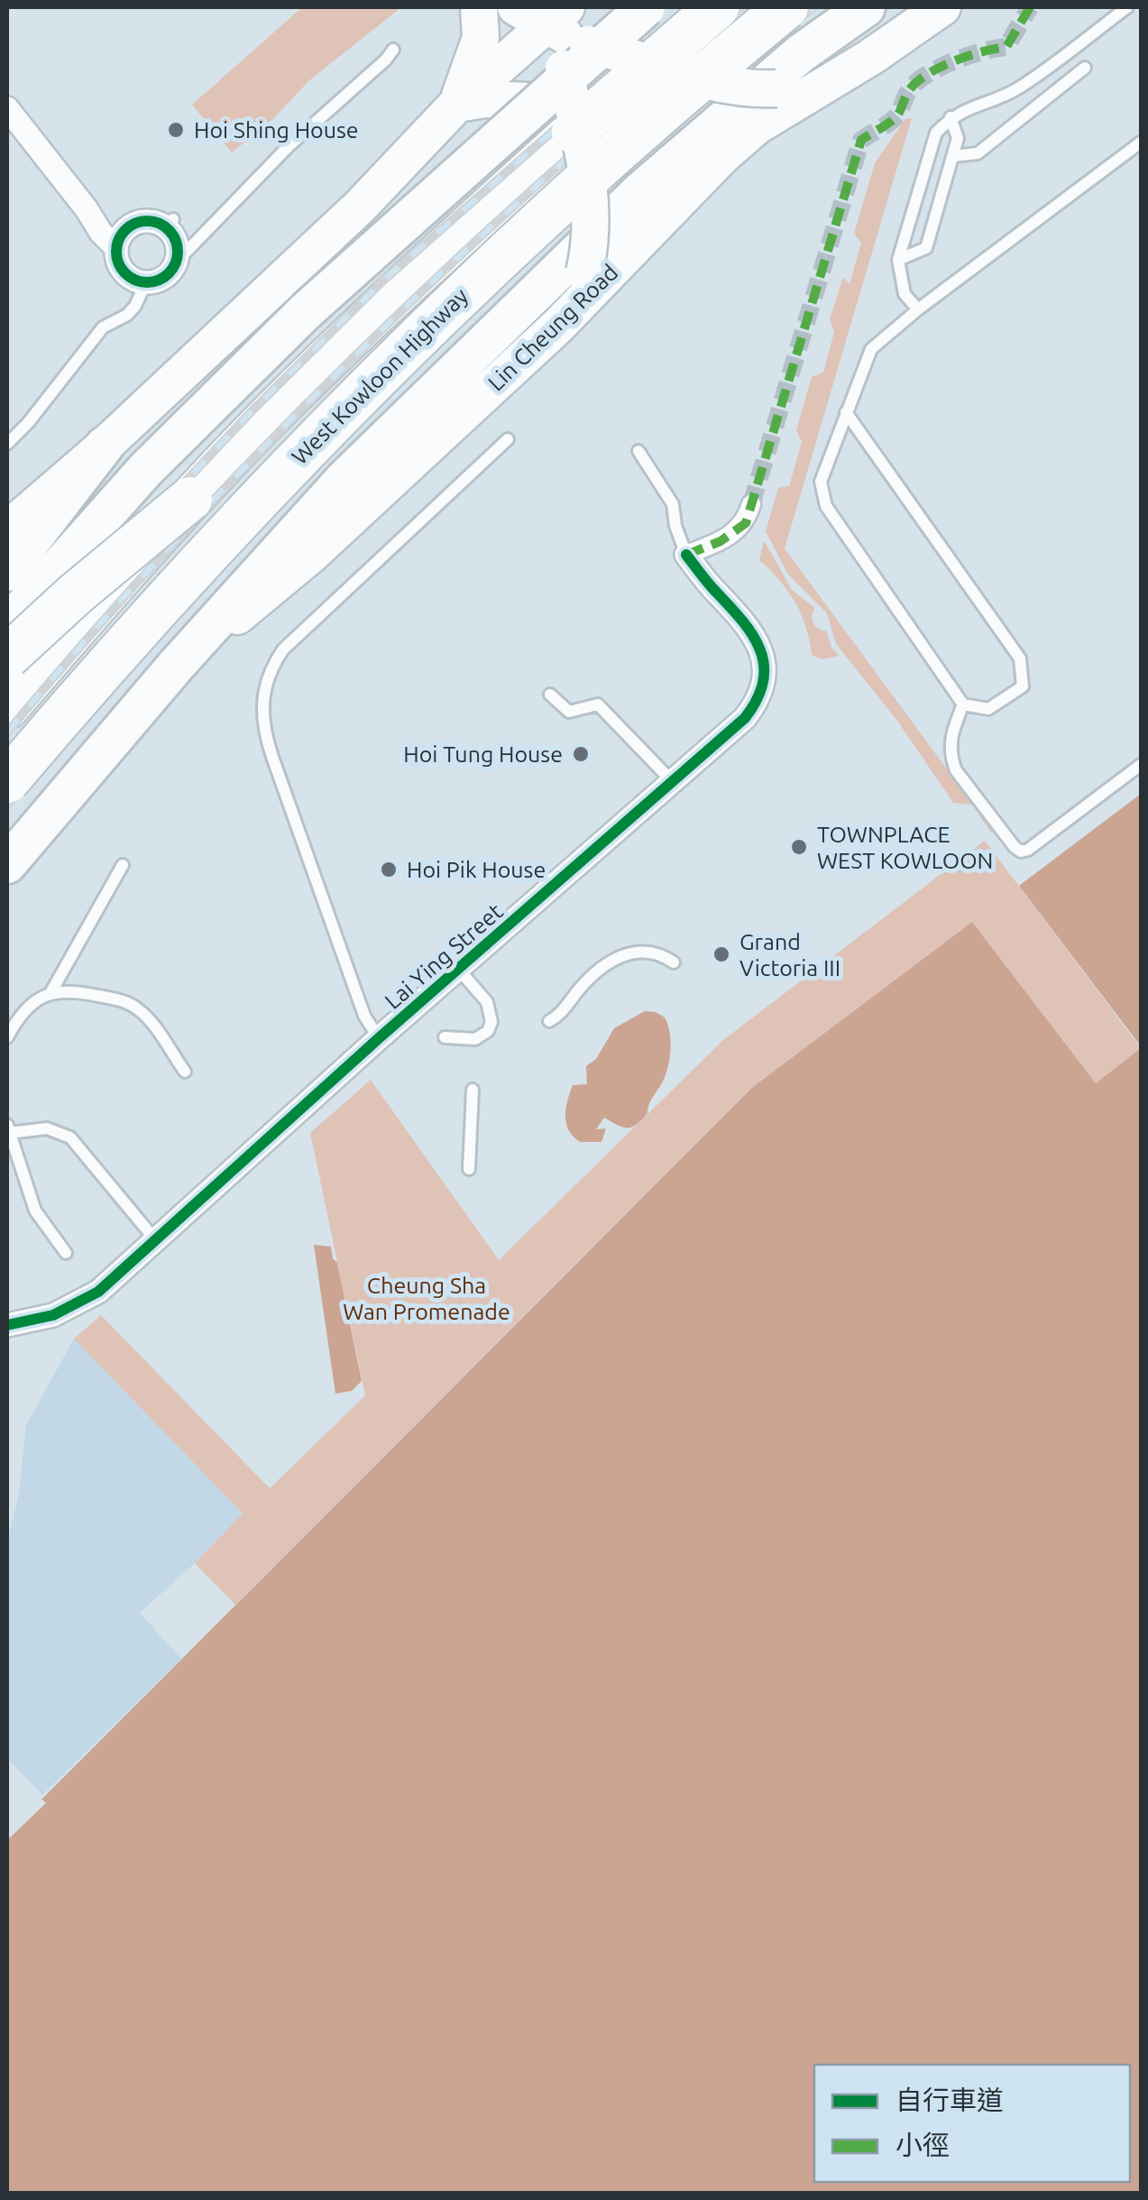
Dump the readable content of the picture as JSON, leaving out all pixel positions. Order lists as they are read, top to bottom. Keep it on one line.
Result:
{"streets":{"highway":["Lin Cheung Road","West Kowloon Highway"],"street":["Lai Ying Street"]},"parks":["Cheung Sha Wan Promenade"],"places":["Hoi Shing House","Hoi Tung House","TOWNPLACE WEST KOWLOON","Hoi Pik House","Grand Victoria III"],"legend":["自行車道","小徑"]}
